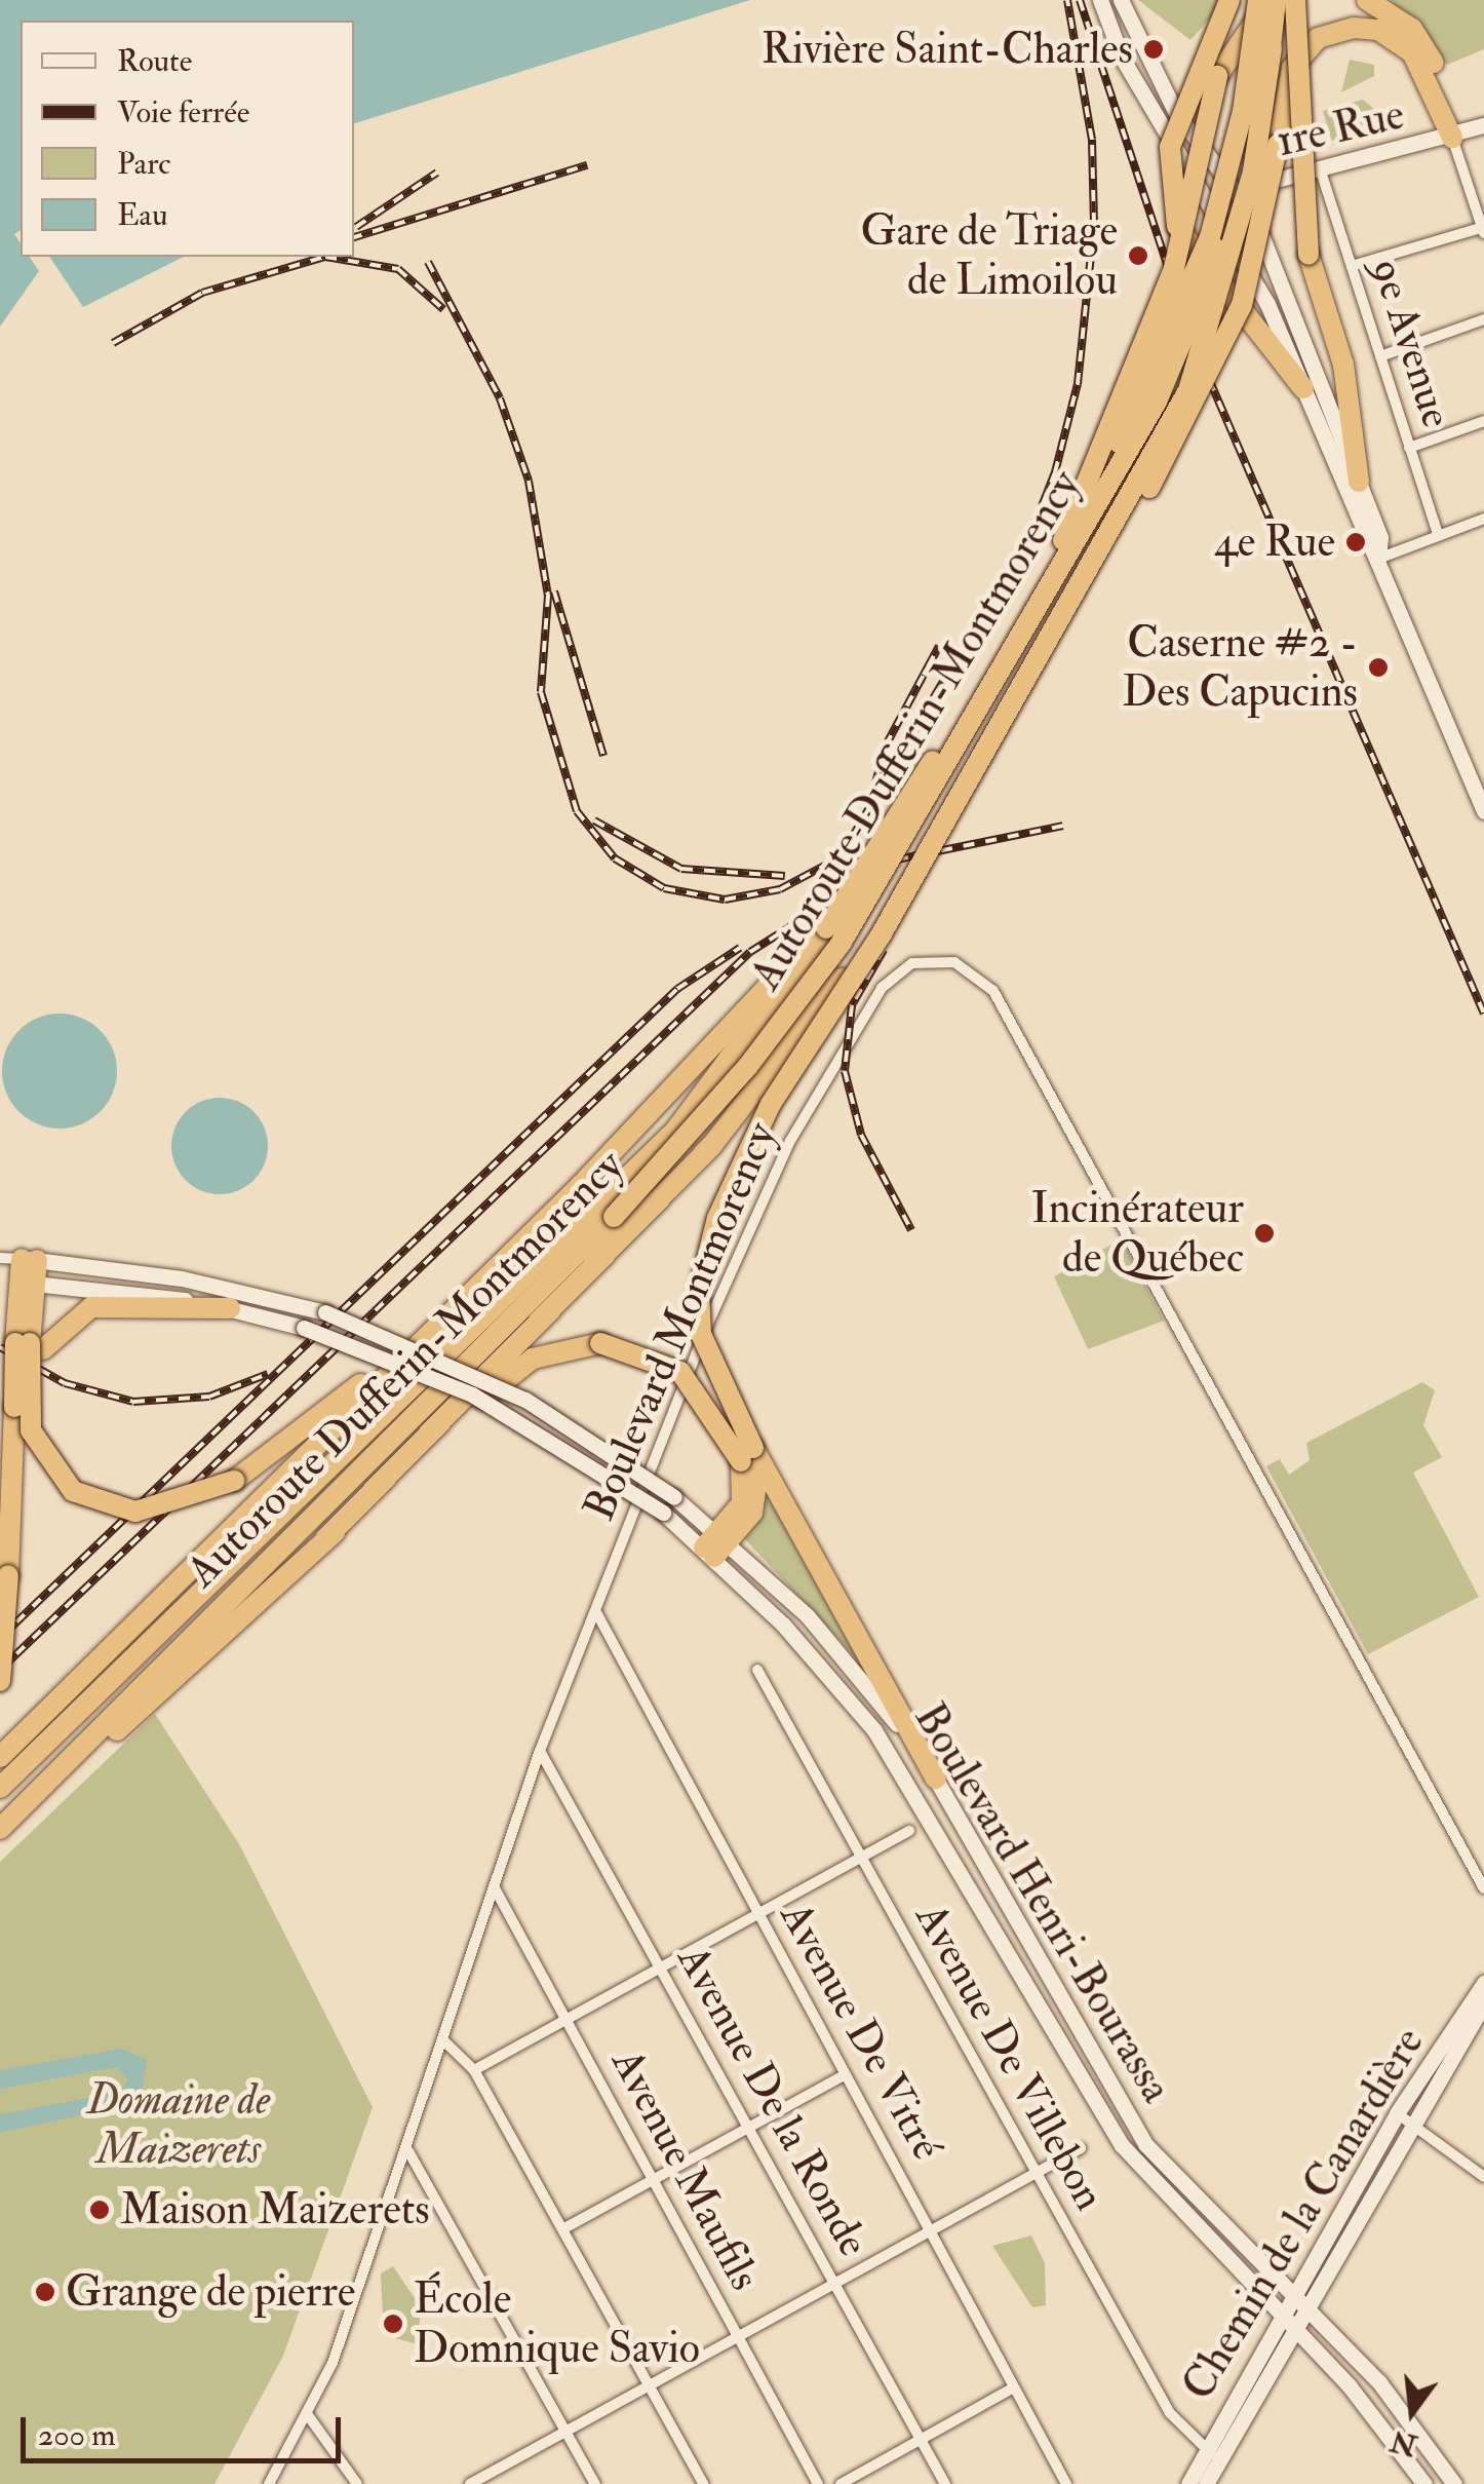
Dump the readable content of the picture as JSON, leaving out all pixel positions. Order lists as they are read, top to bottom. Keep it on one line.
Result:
{"streets":{"highway":["Autoroute Dufferin-Montmorency"],"main road":["1re Rue","Boulevard Henri-Bourassa","Chemin de la Canardière"],"street":["9e Avenue","Boulevard Montmorency","Avenue De Vitré","Avenue De Villebon","Avenue De la Ronde","Avenue Maufils"]},"crossings":[["1re Rue","9e Avenue"],["Boulevard Montmorency","Avenue De Vitré"],["Boulevard Montmorency","Avenue De la Ronde"],["Boulevard Montmorency","Avenue Maufils"],["Boulevard Henri-Bourassa","Chemin de la Canardière"],["Avenue De Villebon","Chemin de la Canardière"]],"parks":["Domaine de Maizerets"],"places":["Rivière Saint-Charles","Gare de Triage de Limoilou","4e Rue","Caserne #2 - Des Capucins","Incinérateur de Québec","Maison Maizerets","Grange de pierre","École Domnique Savio"],"legend":["Route","Voie ferrée","Parc","Eau"],"scale_bar":"200 m","north":"bottom"}
